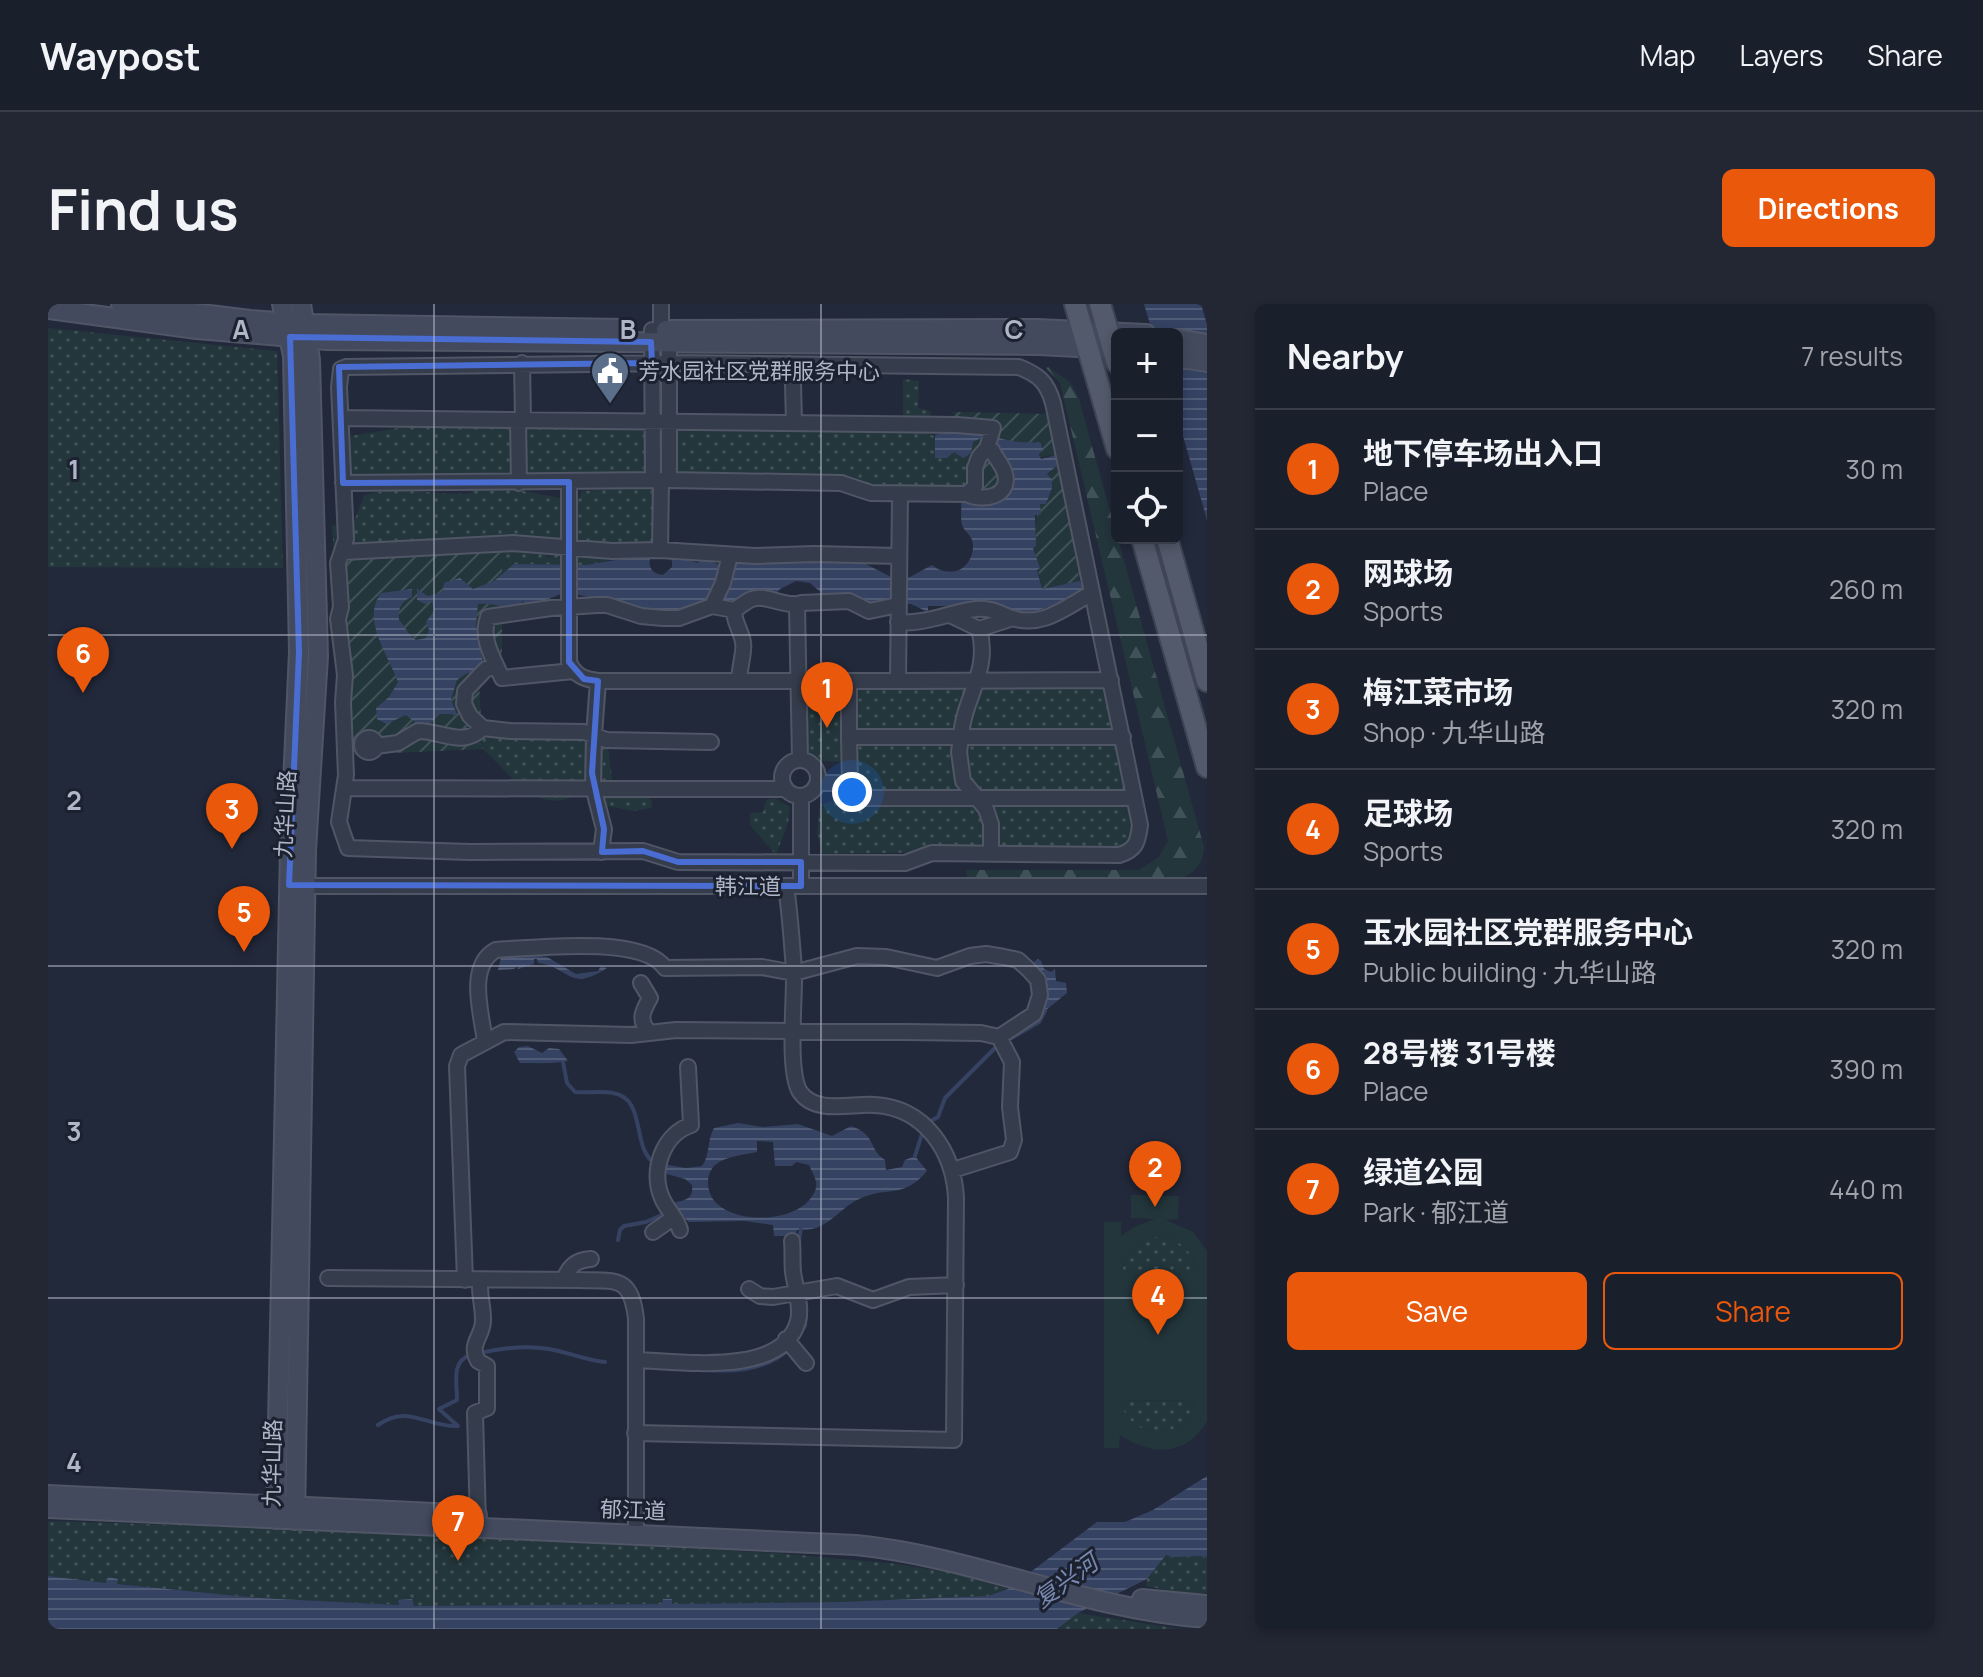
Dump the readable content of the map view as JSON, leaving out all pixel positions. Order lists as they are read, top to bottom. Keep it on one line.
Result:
{"streets":{"street":["九华山路","韩江道","郁江道"]},"crossings":[["九华山路","韩江道"],["九华山路","郁江道"]],"water":["复兴河"],"places":{"public building":["芳水园社区党群服务中心"]},"page":{"header":"Waypost","nav":["Map","Layers","Share"],"buttons":["Directions",["Save","Share"]],"title":"Find us","heading":["Nearby","7 results"],"map_buttons":["+","−"],"list":[{"mark":"1","name":"地下停车场出入口","note":"Place","value":"30 m"},{"mark":"2","name":"网球场","note":"Sports","value":"260 m"},{"mark":"3","name":"梅江菜市场","note":"Shop · 九华山路","value":"320 m"},{"mark":"4","name":"足球场","note":"Sports","value":"320 m"},{"mark":"5","name":"玉水园社区党群服务中心","note":"Public building · 九华山路","value":"320 m"},{"mark":"6","name":"28号楼 31号楼","note":"Place","value":"390 m"},{"mark":"7","name":"绿道公园","note":"Park · 郁江道","value":"440 m"}],"pins":["6","1","3","5","2","4","7"]},"grid":{"columns":["A","B","C"],"rows":["1","2","3","4"]}}
